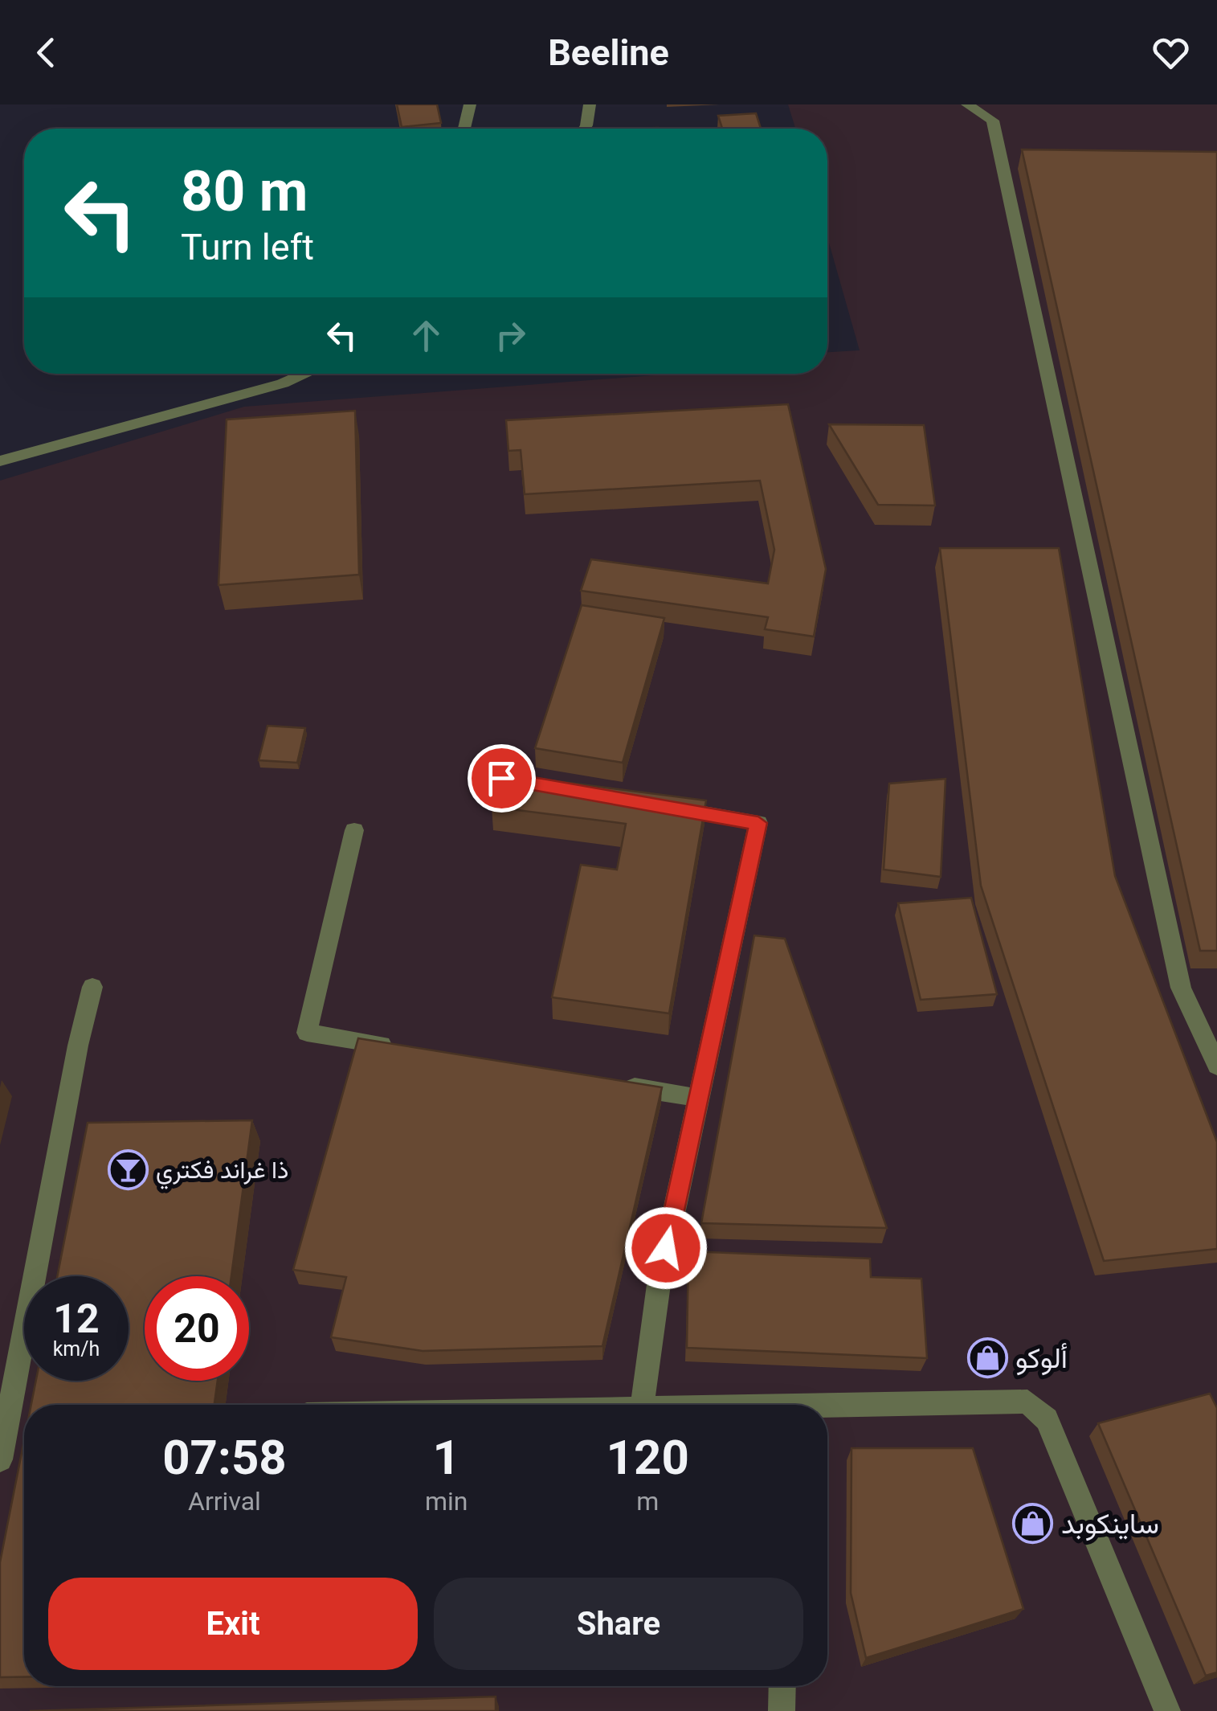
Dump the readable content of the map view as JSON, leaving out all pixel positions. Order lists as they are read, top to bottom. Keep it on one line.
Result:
{"places":{"bar":["ذا غراند فكتري"],"shop":["ألوكو","ساينكوبد"]},"page":{"header":"Beeline","turn":["80 m","Turn left"],"speed":"12 km/h","limit":"20","eta":["07:58","Arrival","1","min","120","m"],"buttons":["Exit","Share"]}}
